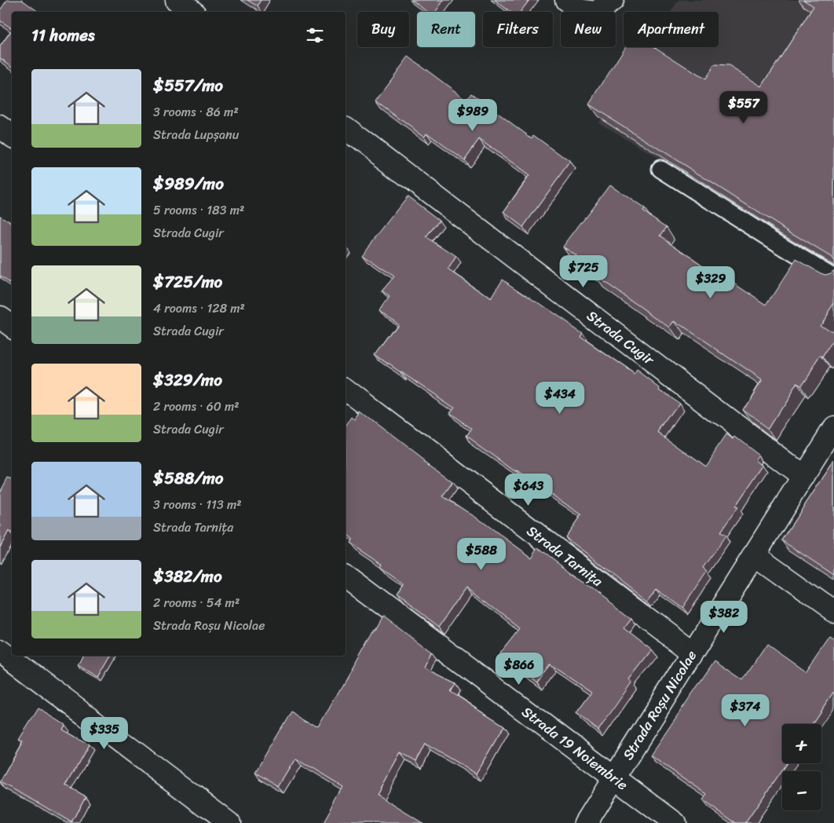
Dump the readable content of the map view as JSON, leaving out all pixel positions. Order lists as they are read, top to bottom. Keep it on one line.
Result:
{"streets":{"street":["Strada Cugir","Strada Tarnița","Strada Roșu Nicolae","Strada 19 Noiembrie"]},"crossings":[["Strada Cugir","Strada Roșu Nicolae"],["Strada Tarnița","Strada Roșu Nicolae"],["Strada Roșu Nicolae","Strada 19 Noiembrie"]],"page":{"chip":["Buy","Rent","Filters","New","Apartment"],"heading":"11 homes","list":[{"name":"$557/mo","note":"3 rooms · 86 m² · Strada Lupșanu"},{"name":"$989/mo","note":"5 rooms · 183 m² · Strada Cugir"},{"name":"$725/mo","note":"4 rooms · 128 m² · Strada Cugir"},{"name":"$329/mo","note":"2 rooms · 60 m² · Strada Cugir"},{"name":"$588/mo","note":"3 rooms · 113 m² · Strada Tarnița"},{"name":"$382/mo","note":"2 rooms · 54 m² · Strada Roșu Nicolae"}],"price":["$557","$989","$725","$329","$434","$643","$588","$382","$866","$374","$335"],"map_buttons":["+","−"]}}
